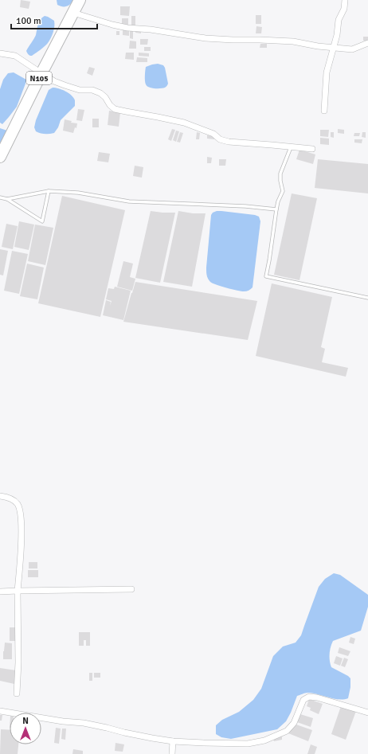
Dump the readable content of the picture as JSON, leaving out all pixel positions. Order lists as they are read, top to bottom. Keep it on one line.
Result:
{"streets":{"highway":["N105"]},"scale_bar":"100 m","north":"top"}
